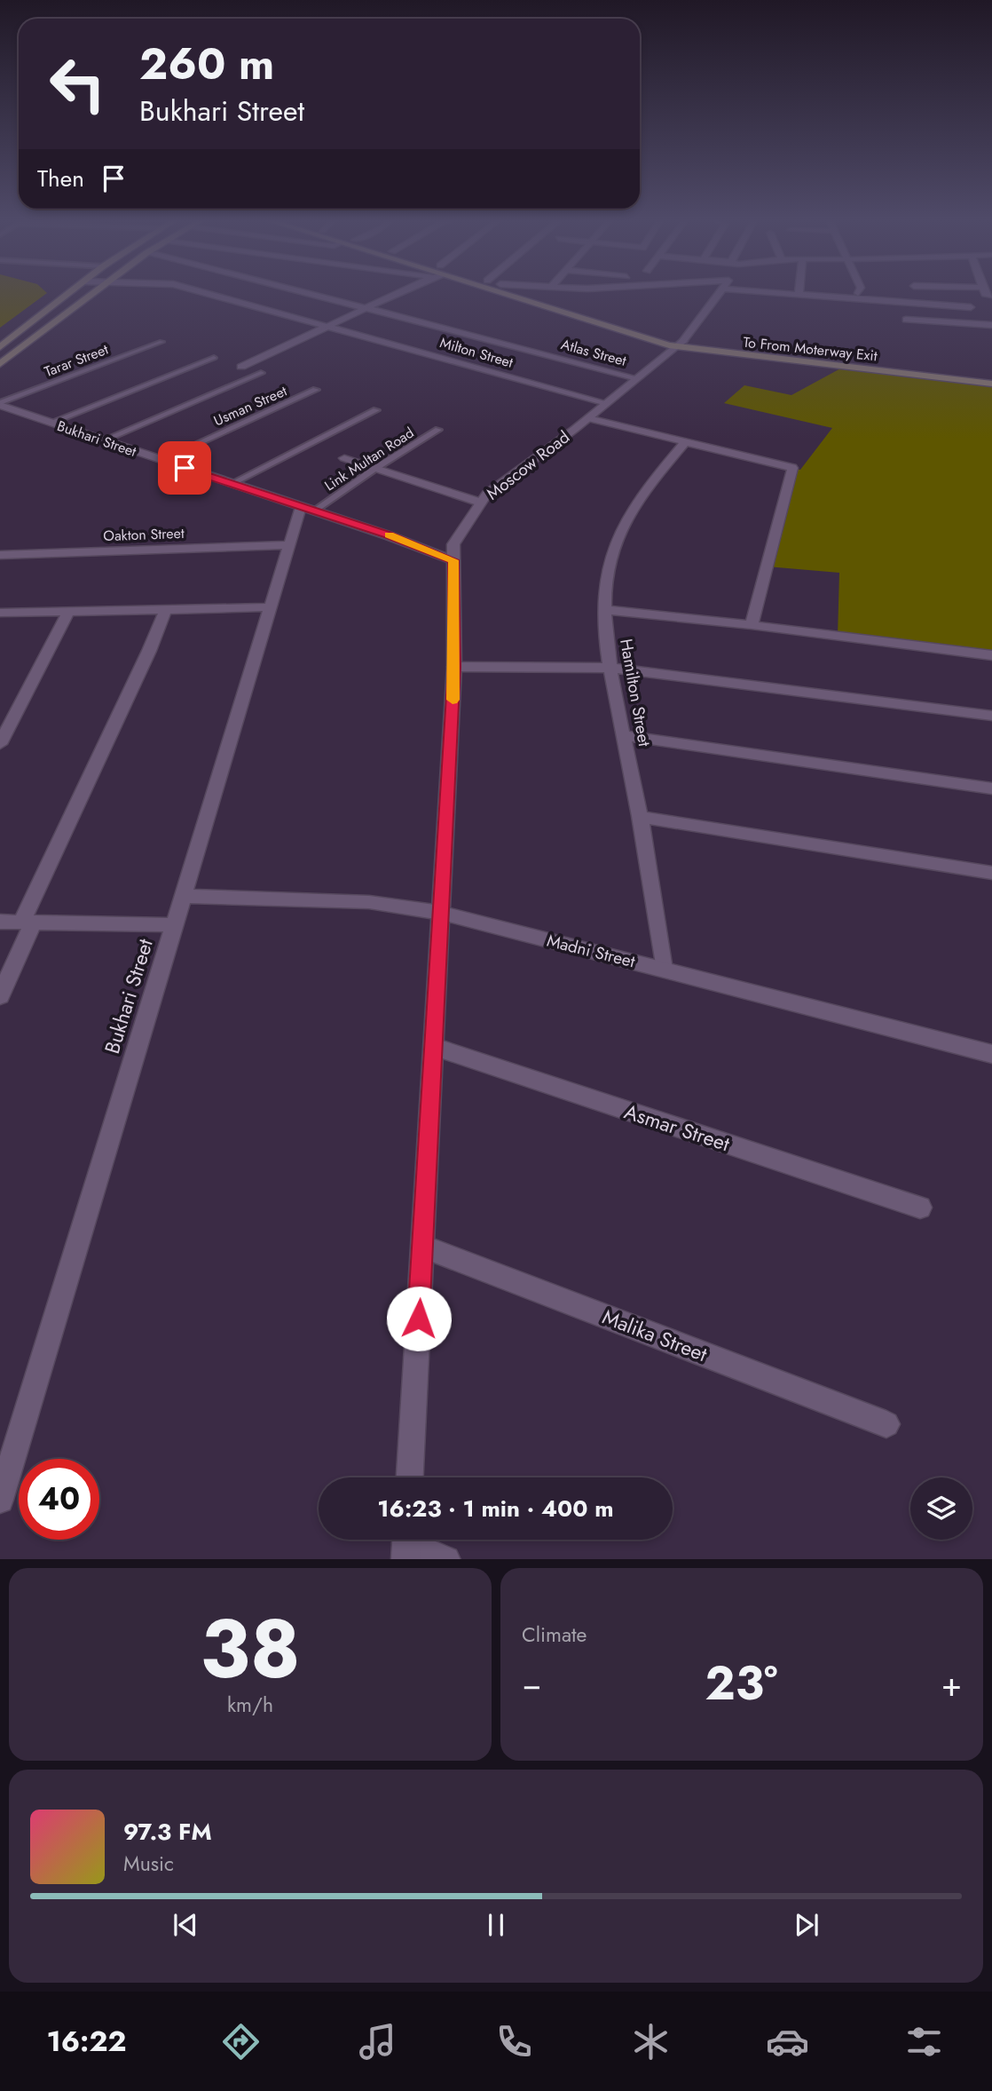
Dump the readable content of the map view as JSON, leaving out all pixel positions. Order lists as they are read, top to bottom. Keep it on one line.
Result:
{"streets":{"main road":["To From Moterway Exit"],"street":["Milton Street","Atlas Street","Bukhari Street","Moscow Road","Oakton Street","Hamilton Street","Madni Street","Asmar Street","Malika Street"],"lane":["Tarar Street","Usman Street","Link Multan Road"]},"crossings":[["To From Moterway Exit","Moscow Road"],["Milton Street","Moscow Road"],["Atlas Street","Moscow Road"],["Tarar Street","Bukhari Street"],["Usman Street","Bukhari Street"],["Bukhari Street","Link Multan Road"],["Bukhari Street","Moscow Road"],["Bukhari Street","Oakton Street"],["Bukhari Street","Madni Street"],["Moscow Road","Madni Street"],["Moscow Road","Asmar Street"],["Moscow Road","Malika Street"],["Hamilton Street","Madni Street"]],"page":{"turn":["260 m","Bukhari Street"],"then":"Then","limit":"40","trip":"16:23 · 1 min · 400 m","tile":[["38","km/h"],"Climate"],"heat":["−","23°","+"],"song":["97.3 FM","Music"],"tabs":"16:22"}}
